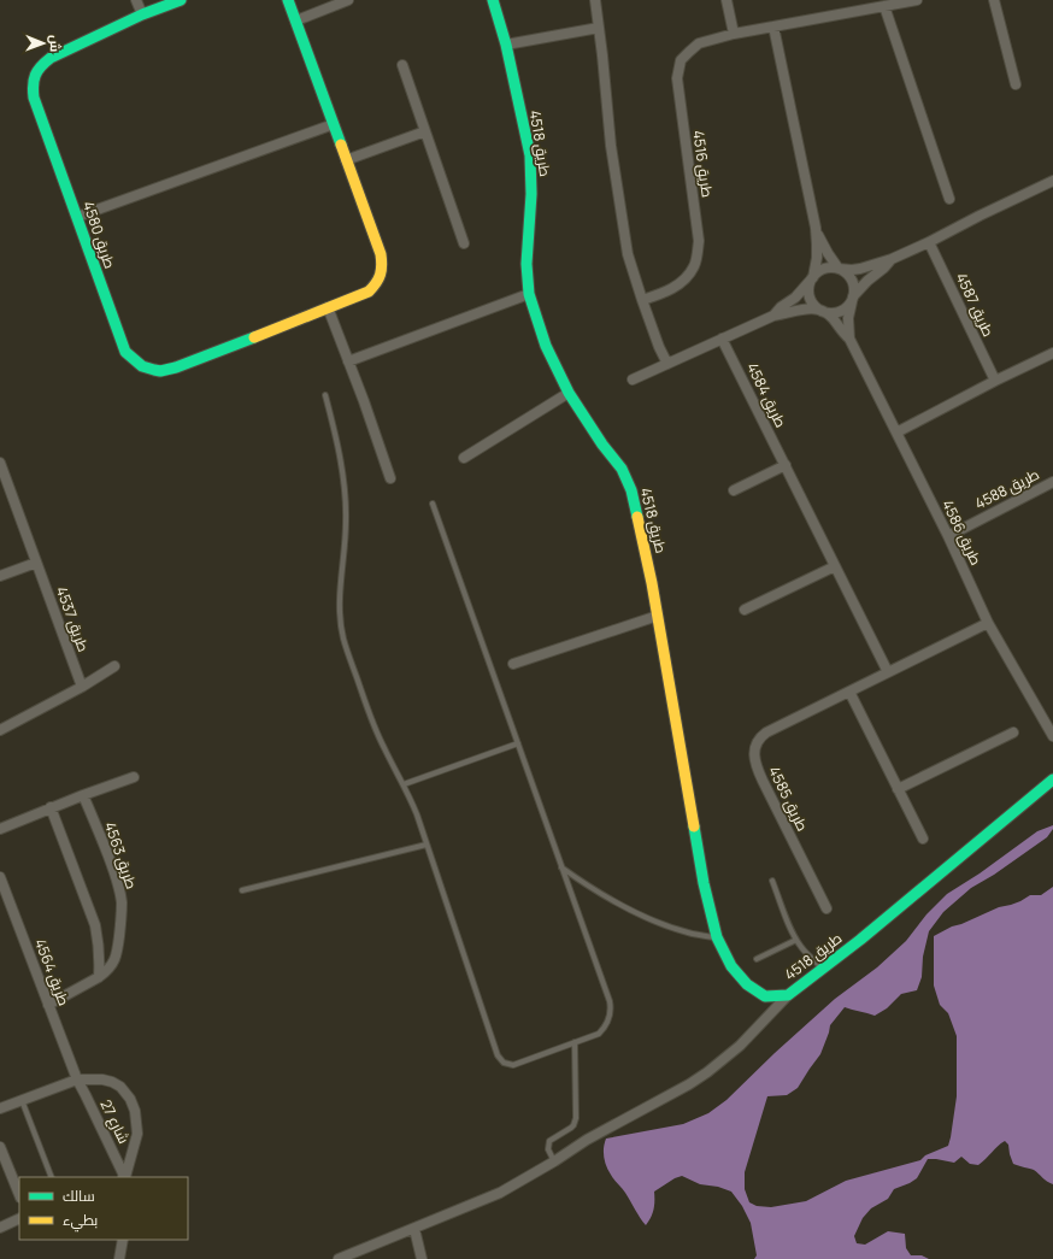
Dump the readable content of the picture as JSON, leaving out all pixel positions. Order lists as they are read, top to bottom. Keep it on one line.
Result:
{"streets":{"street":["طريق 4518","طريق 4516","طريق 4580","طريق 4587","طريق 4584","طريق 4588","طريق 4586","طريق 4537","طريق 4585","طريق 4563","طريق 4564","شارع 27"]},"crossings":[["طريق 4584","طريق 4585"],["طريق 4588","طريق 4586"],["طريق 4586","طريق 4585"],["طريق 4563","طريق 4564"],["طريق 4564","شارع 27"]],"legend":["سالك","بطيء"],"north":"right"}
